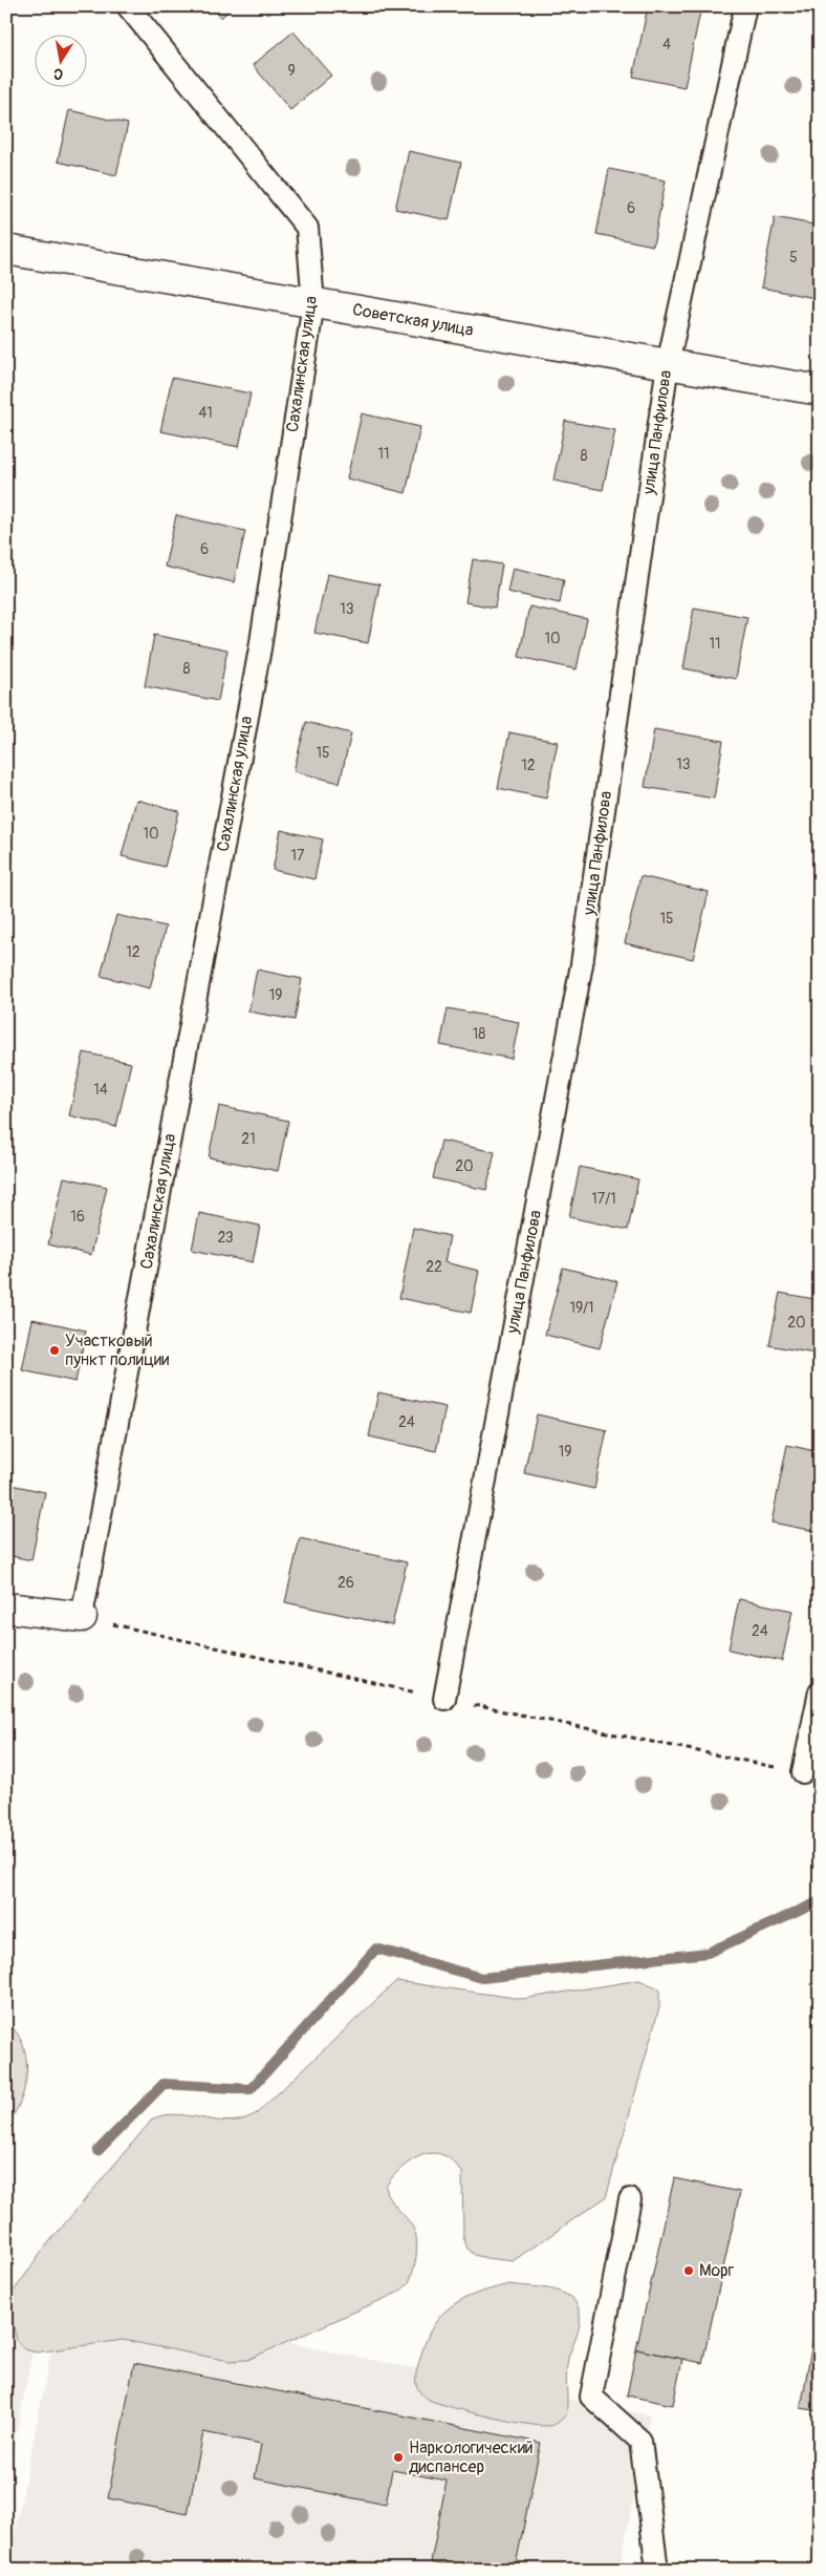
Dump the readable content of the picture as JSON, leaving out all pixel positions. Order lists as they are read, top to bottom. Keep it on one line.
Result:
{"streets":{"street":["Советская улица"],"lane":["Сахалинская улица","улица Панфилова"]},"crossings":[["Советская улица","Сахалинская улица"],["Советская улица","улица Панфилова"]],"places":["Участковый пункт полиции","Морг","Наркологический диспансер"],"house_numbers":["4","9","6","5","41","11","8","6","13","10","11","8","15","13","12","10","17","15","12","19","18","14","21","20","17/1","16","23","22","19/1","20","24","19","26","24"],"north":"bottom"}
